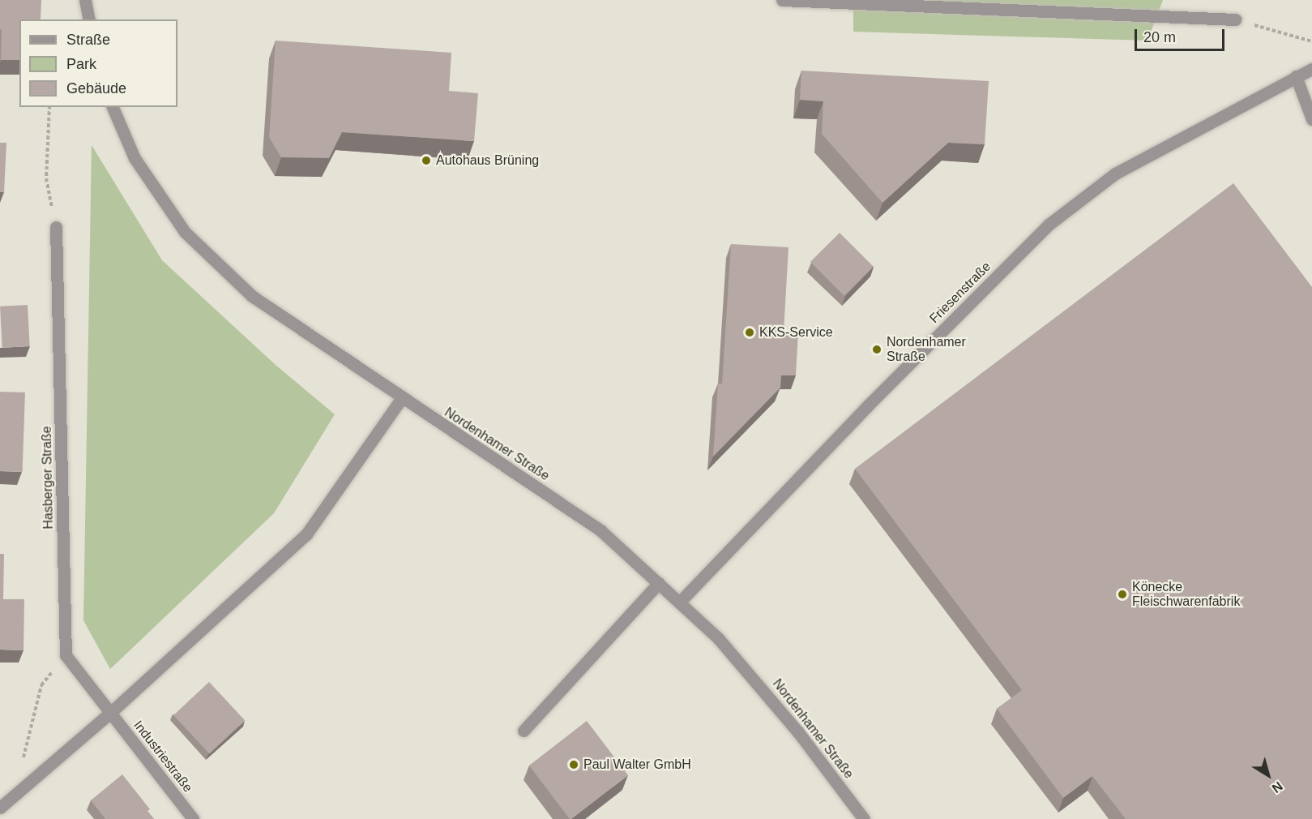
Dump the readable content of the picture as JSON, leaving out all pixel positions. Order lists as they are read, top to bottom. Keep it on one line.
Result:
{"streets":{"street":["Friesenstraße","Nordenhamer Straße","Hasberger Straße","Industriestraße"]},"crossings":[["Friesenstraße","Nordenhamer Straße"]],"places":["Autohaus Brüning","KKS-Service","Nordenhamer Straße","Könecke Fleischwarenfabrik","Paul Walter GmbH"],"legend":["Straße","Park","Gebäude"],"scale_bar":"20 m","north":"bottom right"}
